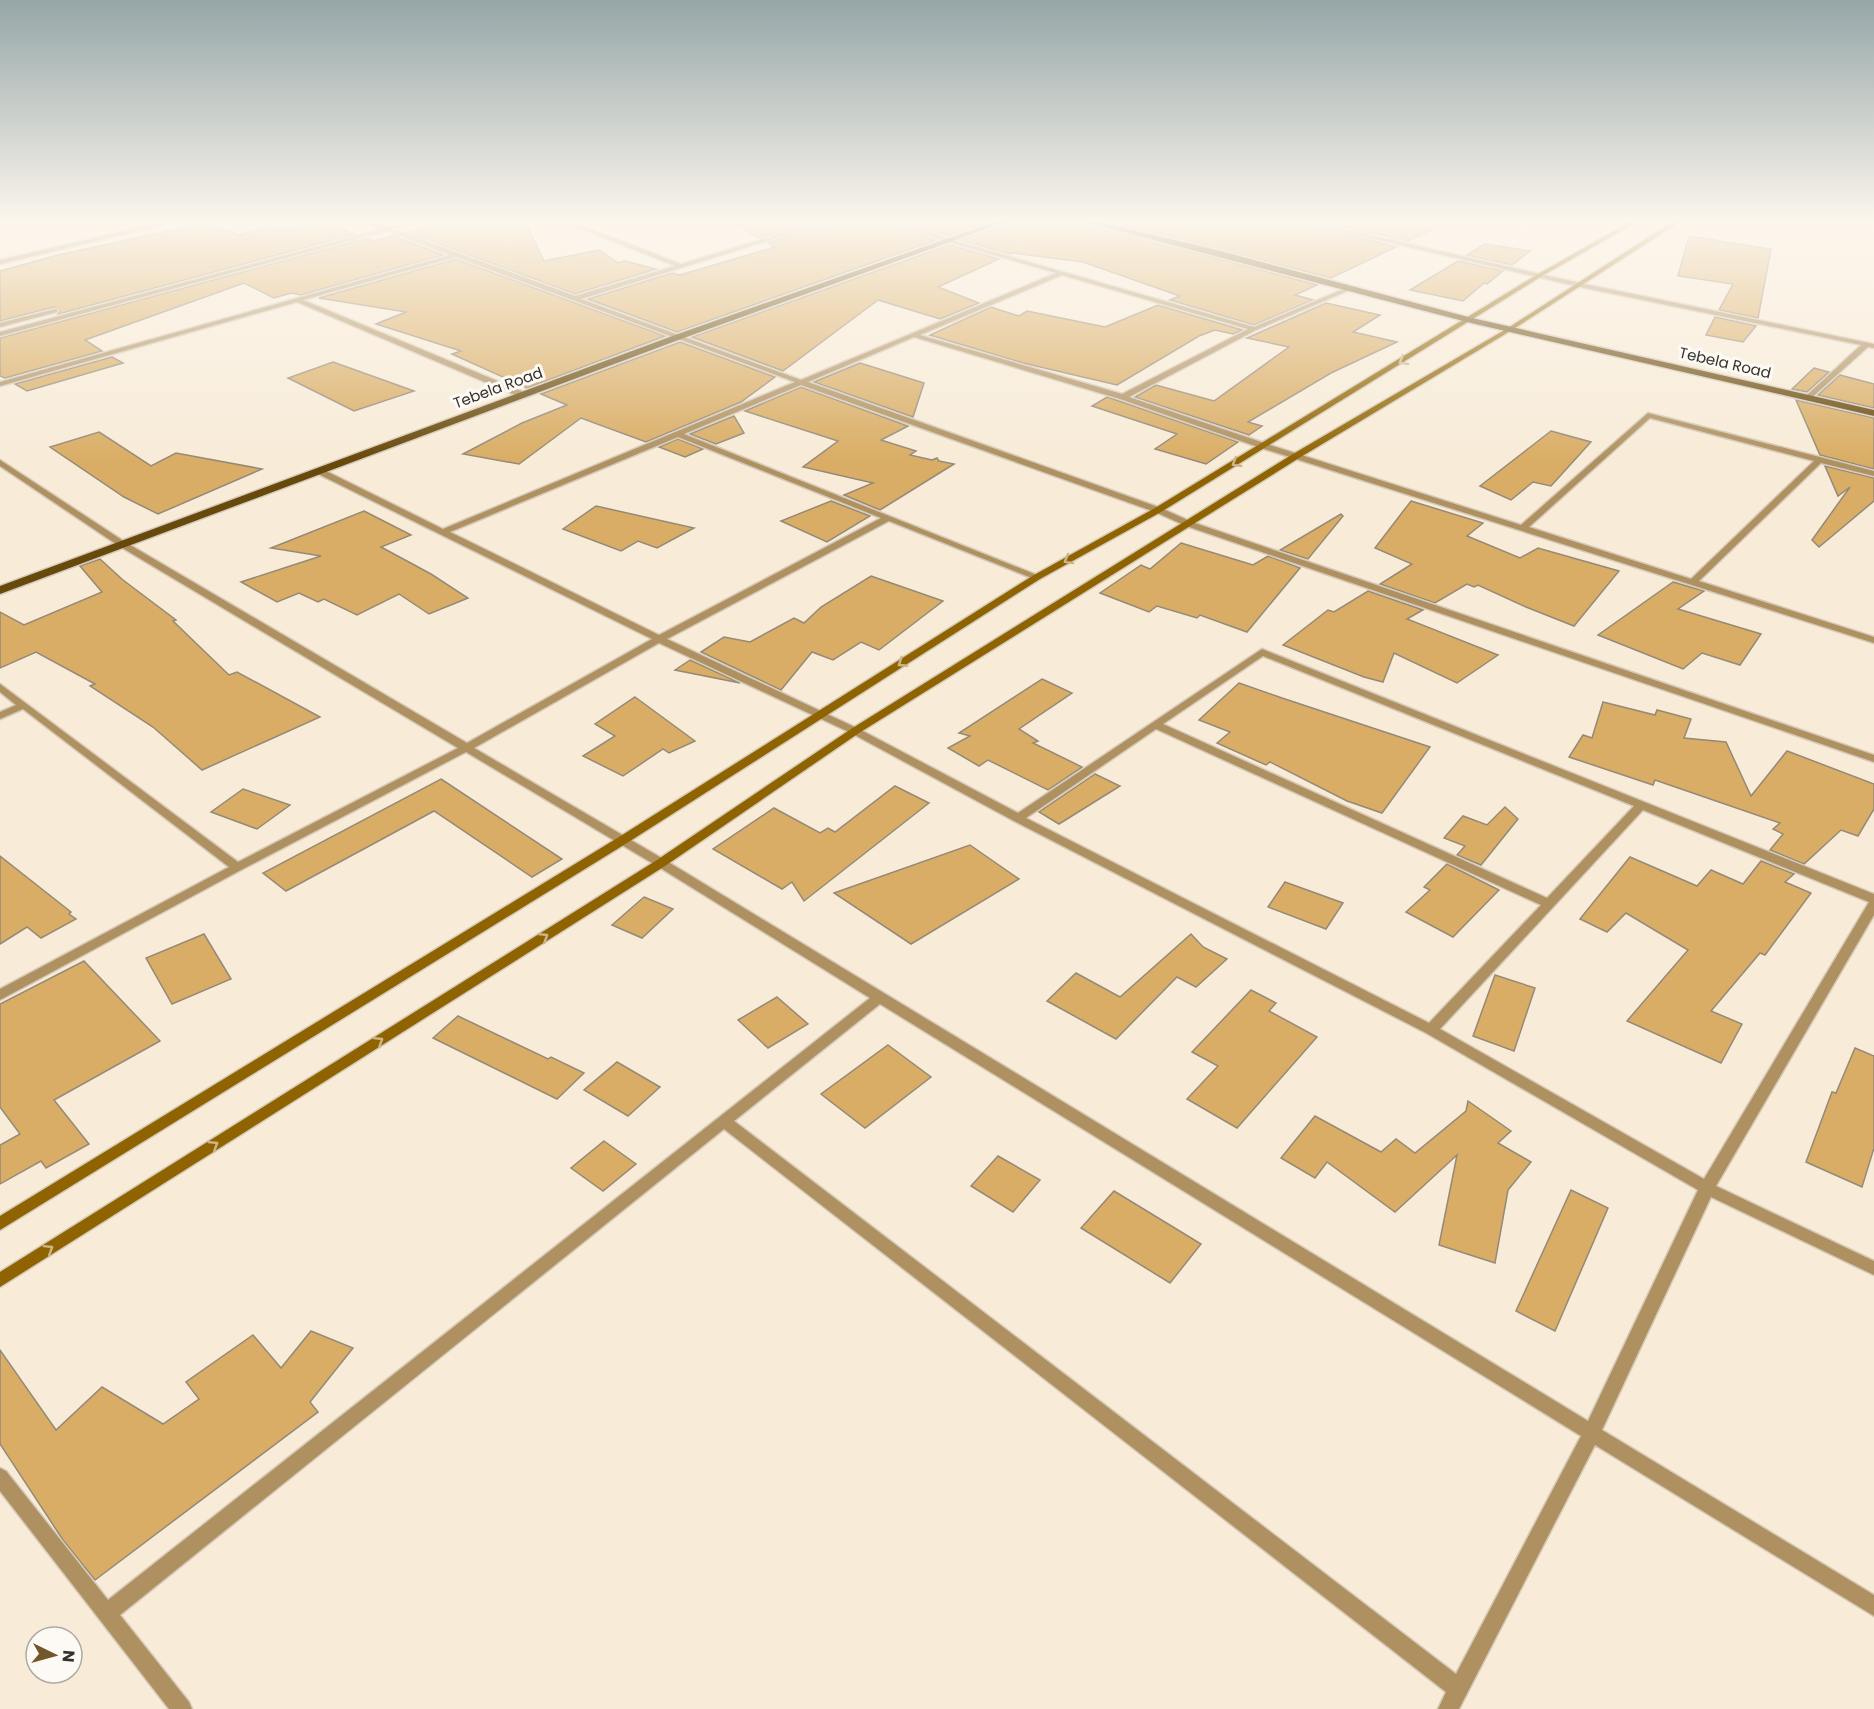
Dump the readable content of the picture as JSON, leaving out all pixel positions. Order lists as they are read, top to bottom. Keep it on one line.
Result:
{"streets":{"main road":["Tebela Road"]},"north":"right"}
